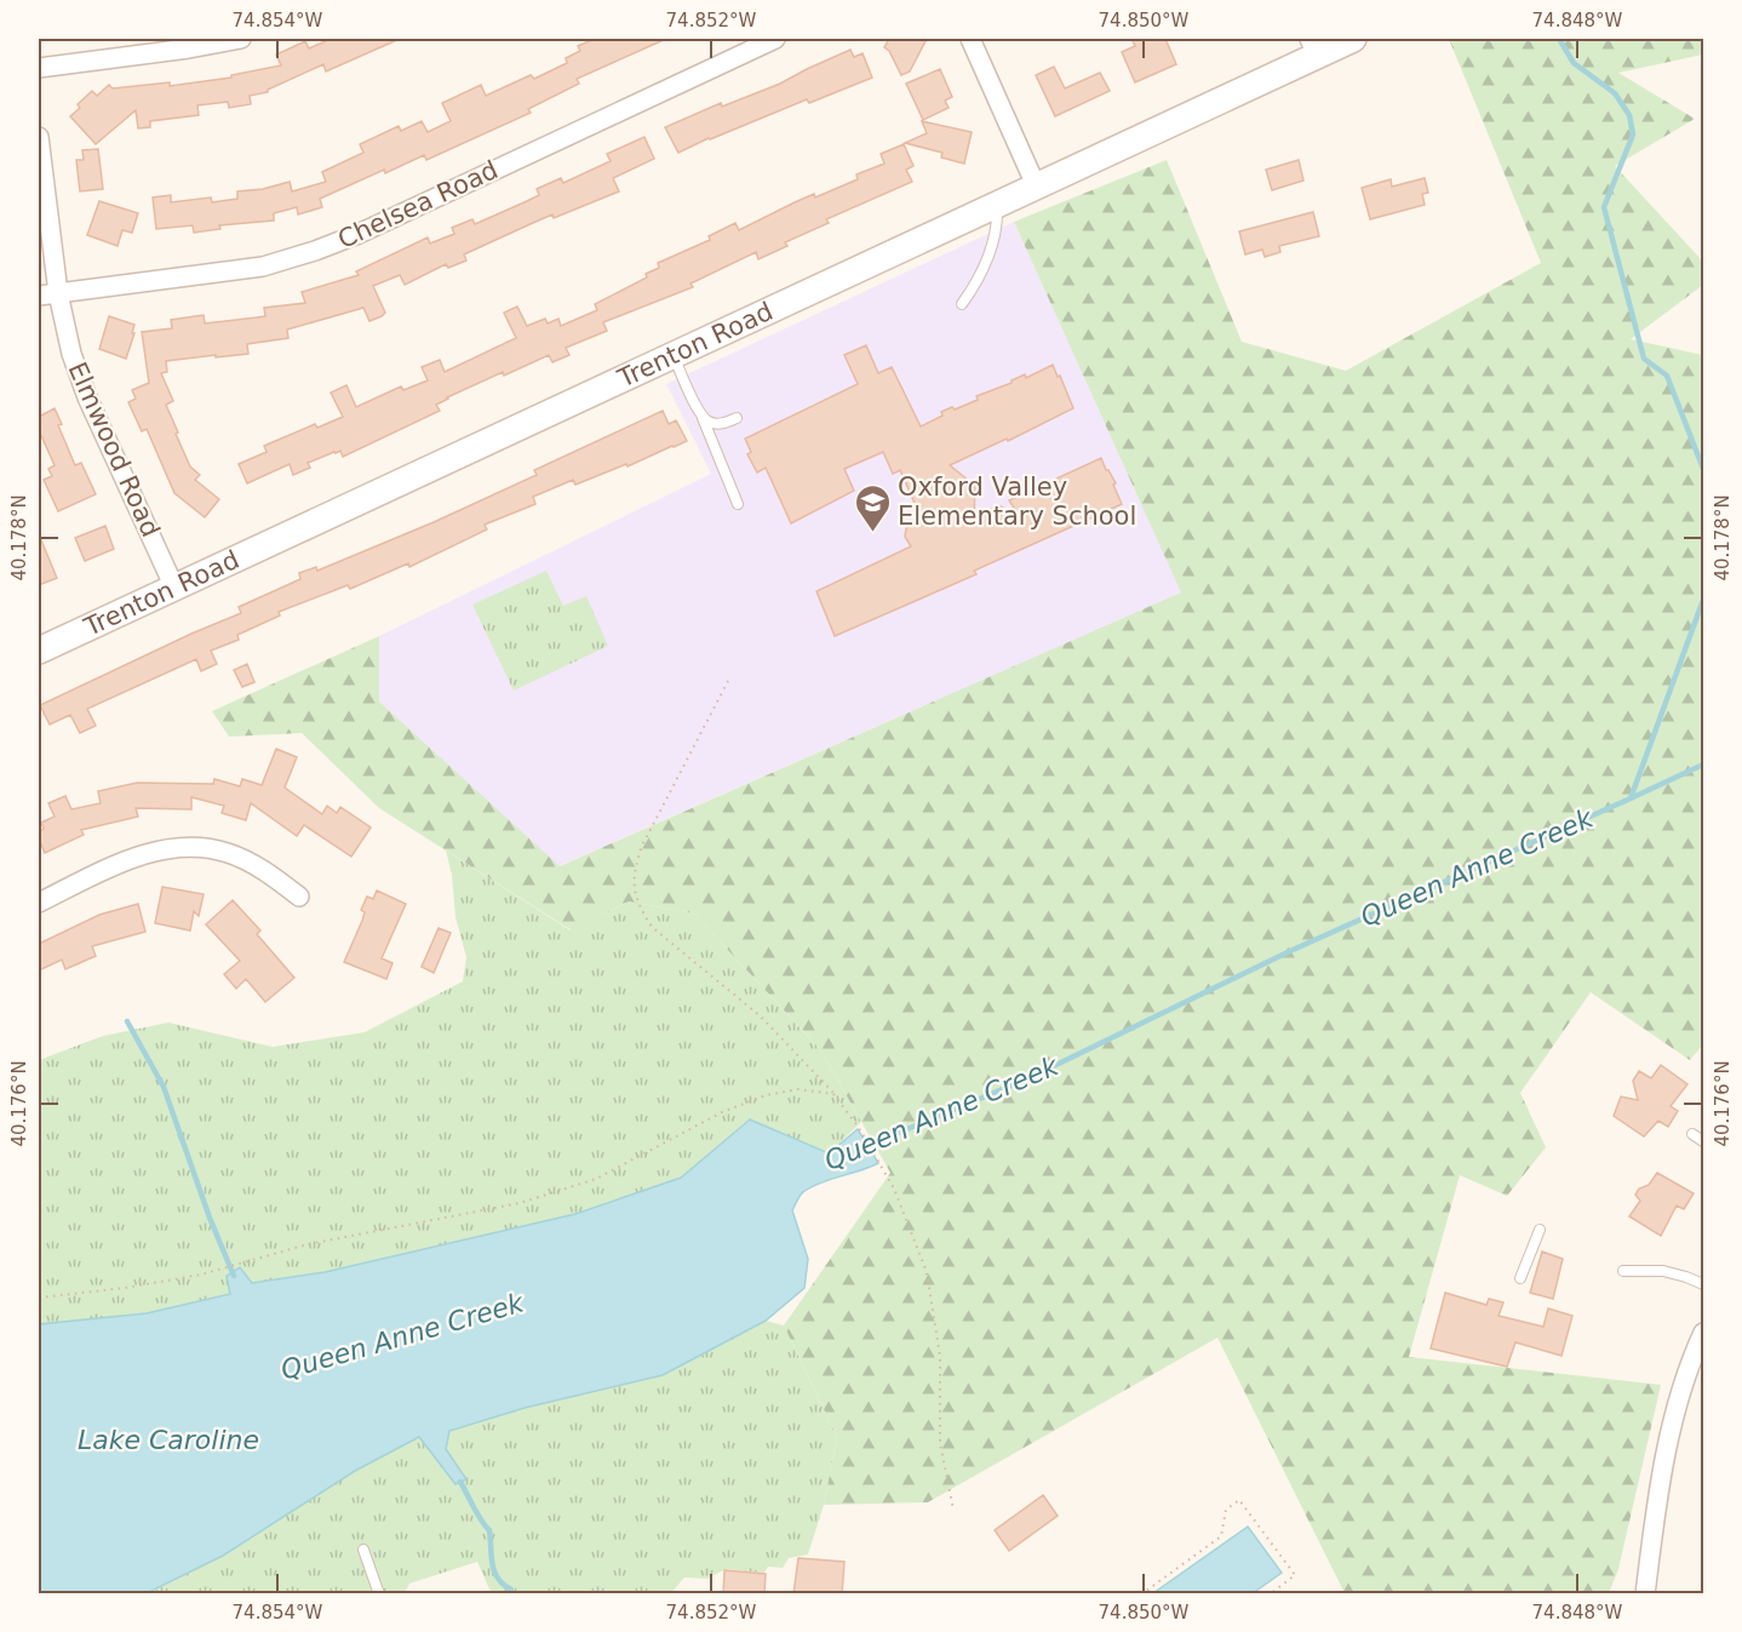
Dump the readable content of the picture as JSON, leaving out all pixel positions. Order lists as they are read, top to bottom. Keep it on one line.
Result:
{"streets":{"main road":["Trenton Road"],"street":["Chelsea Road","Elmwood Road"]},"crossings":[["Chelsea Road","Elmwood Road"],["Trenton Road","Elmwood Road"]],"water":["Queen Anne Creek","Lake Caroline"],"places":{"school or university":["Oxford Valley Elementary School"]},"coordinates":["74.854°W","74.852°W","74.850°W","74.848°W","40.178°N","40.176°N"]}
